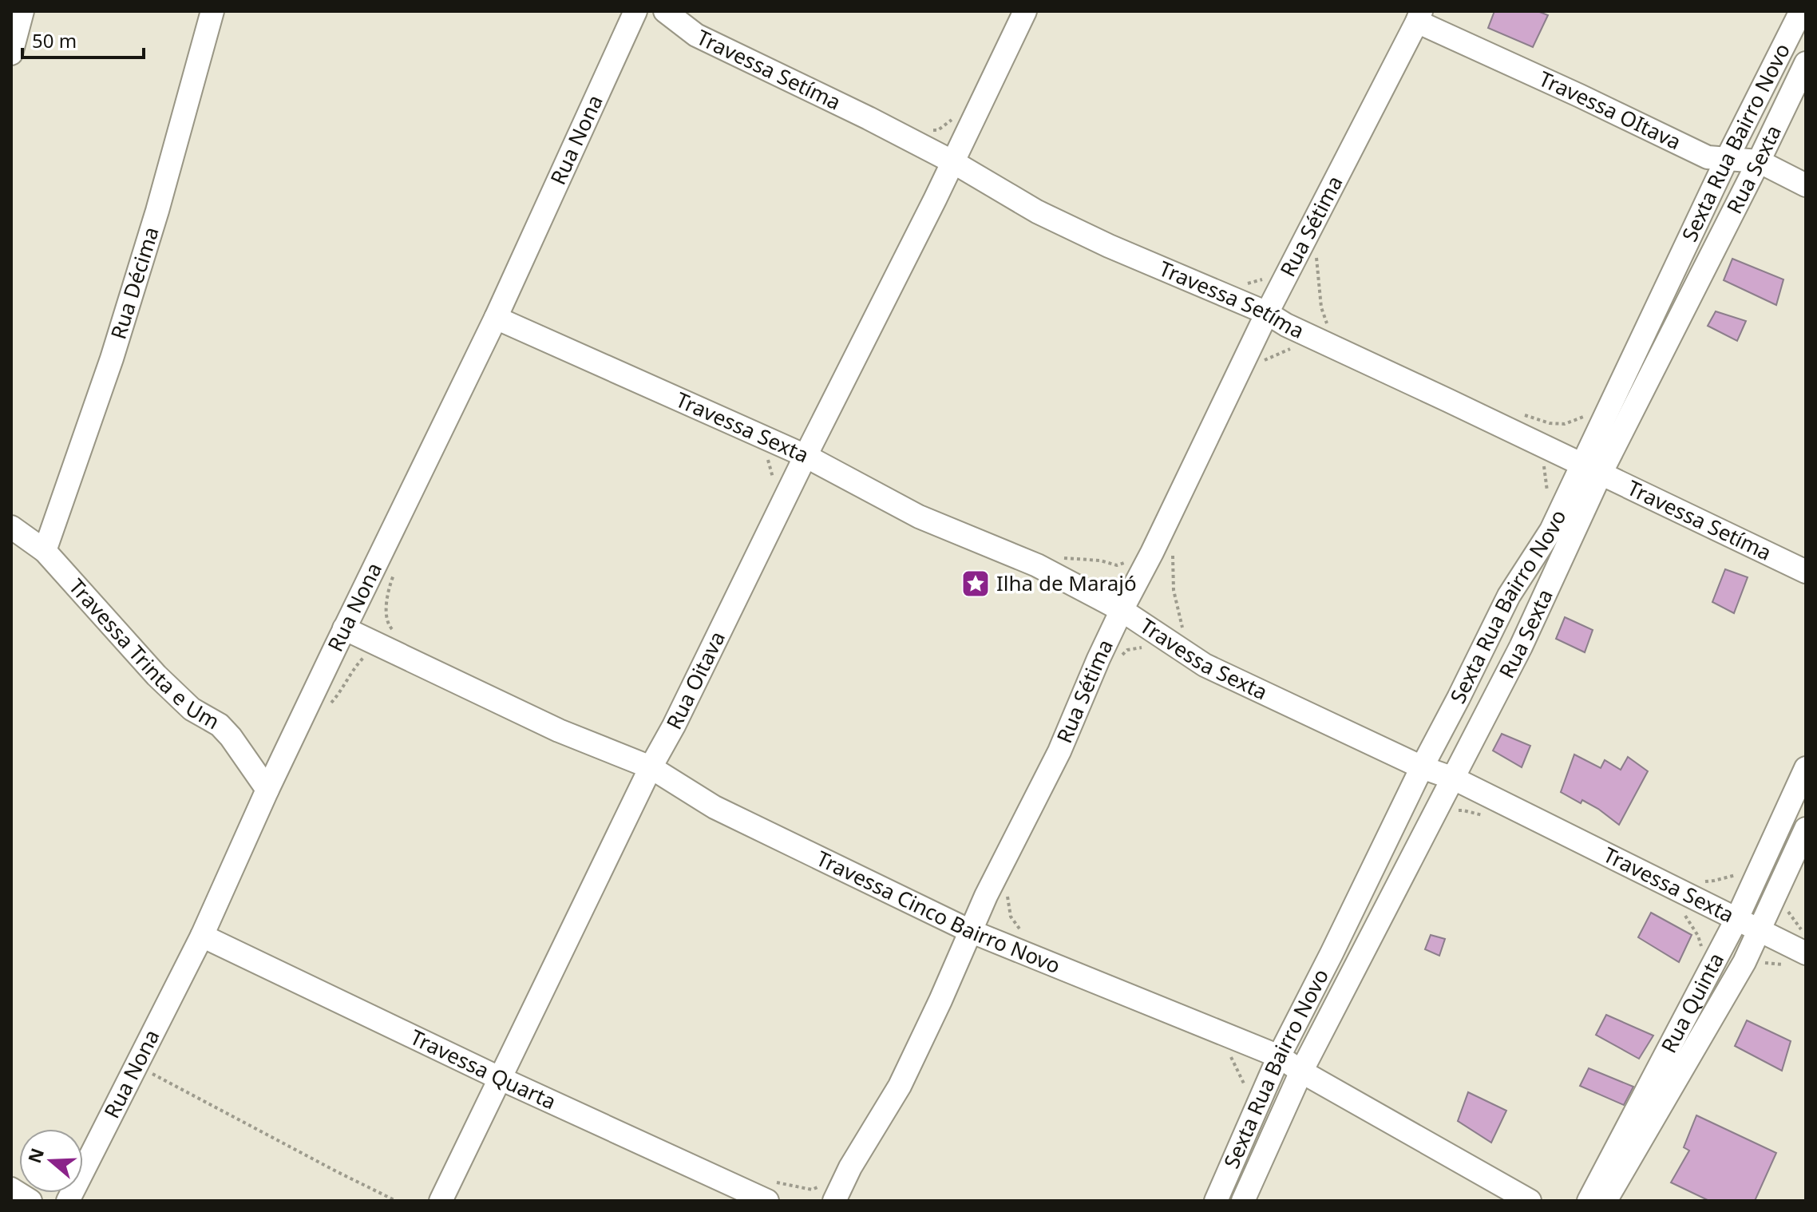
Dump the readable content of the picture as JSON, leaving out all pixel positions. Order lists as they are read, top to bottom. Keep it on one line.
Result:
{"streets":{"street":["Travessa Setíma","Travessa OItava","Rua Nona","Sexta Rua Bairro Novo","Rua Sexta","Rua Sétima","Rua Décima","Travessa Sexta","Travessa Trinta e Um","Rua Oitava","Travessa Cinco Bairro Novo","Rua Quinta","Travessa Quarta"]},"crossings":[["Travessa Setíma","Sexta Rua Bairro Novo"],["Travessa Setíma","Rua Sexta"],["Travessa Setíma","Rua Sétima"],["Travessa Setíma","Rua Oitava"],["Travessa OItava","Sexta Rua Bairro Novo"],["Travessa OItava","Rua Sexta"],["Travessa OItava","Rua Sétima"],["Rua Nona","Travessa Sexta"],["Rua Nona","Travessa Trinta e Um"],["Rua Nona","Travessa Cinco Bairro Novo"],["Rua Nona","Travessa Quarta"],["Sexta Rua Bairro Novo","Rua Sexta"],["Sexta Rua Bairro Novo","Travessa Sexta"],["Sexta Rua Bairro Novo","Travessa Cinco Bairro Novo"],["Rua Sexta","Travessa Sexta"],["Rua Sexta","Travessa Cinco Bairro Novo"],["Rua Sétima","Travessa Sexta"],["Rua Sétima","Travessa Cinco Bairro Novo"],["Rua Décima","Travessa Trinta e Um"],["Travessa Sexta","Rua Oitava"],["Travessa Sexta","Rua Quinta"],["Rua Oitava","Travessa Cinco Bairro Novo"],["Rua Oitava","Travessa Quarta"]],"places":{"place":["Ilha de Marajó"]},"scale_bar":"50 m","north":"left"}
